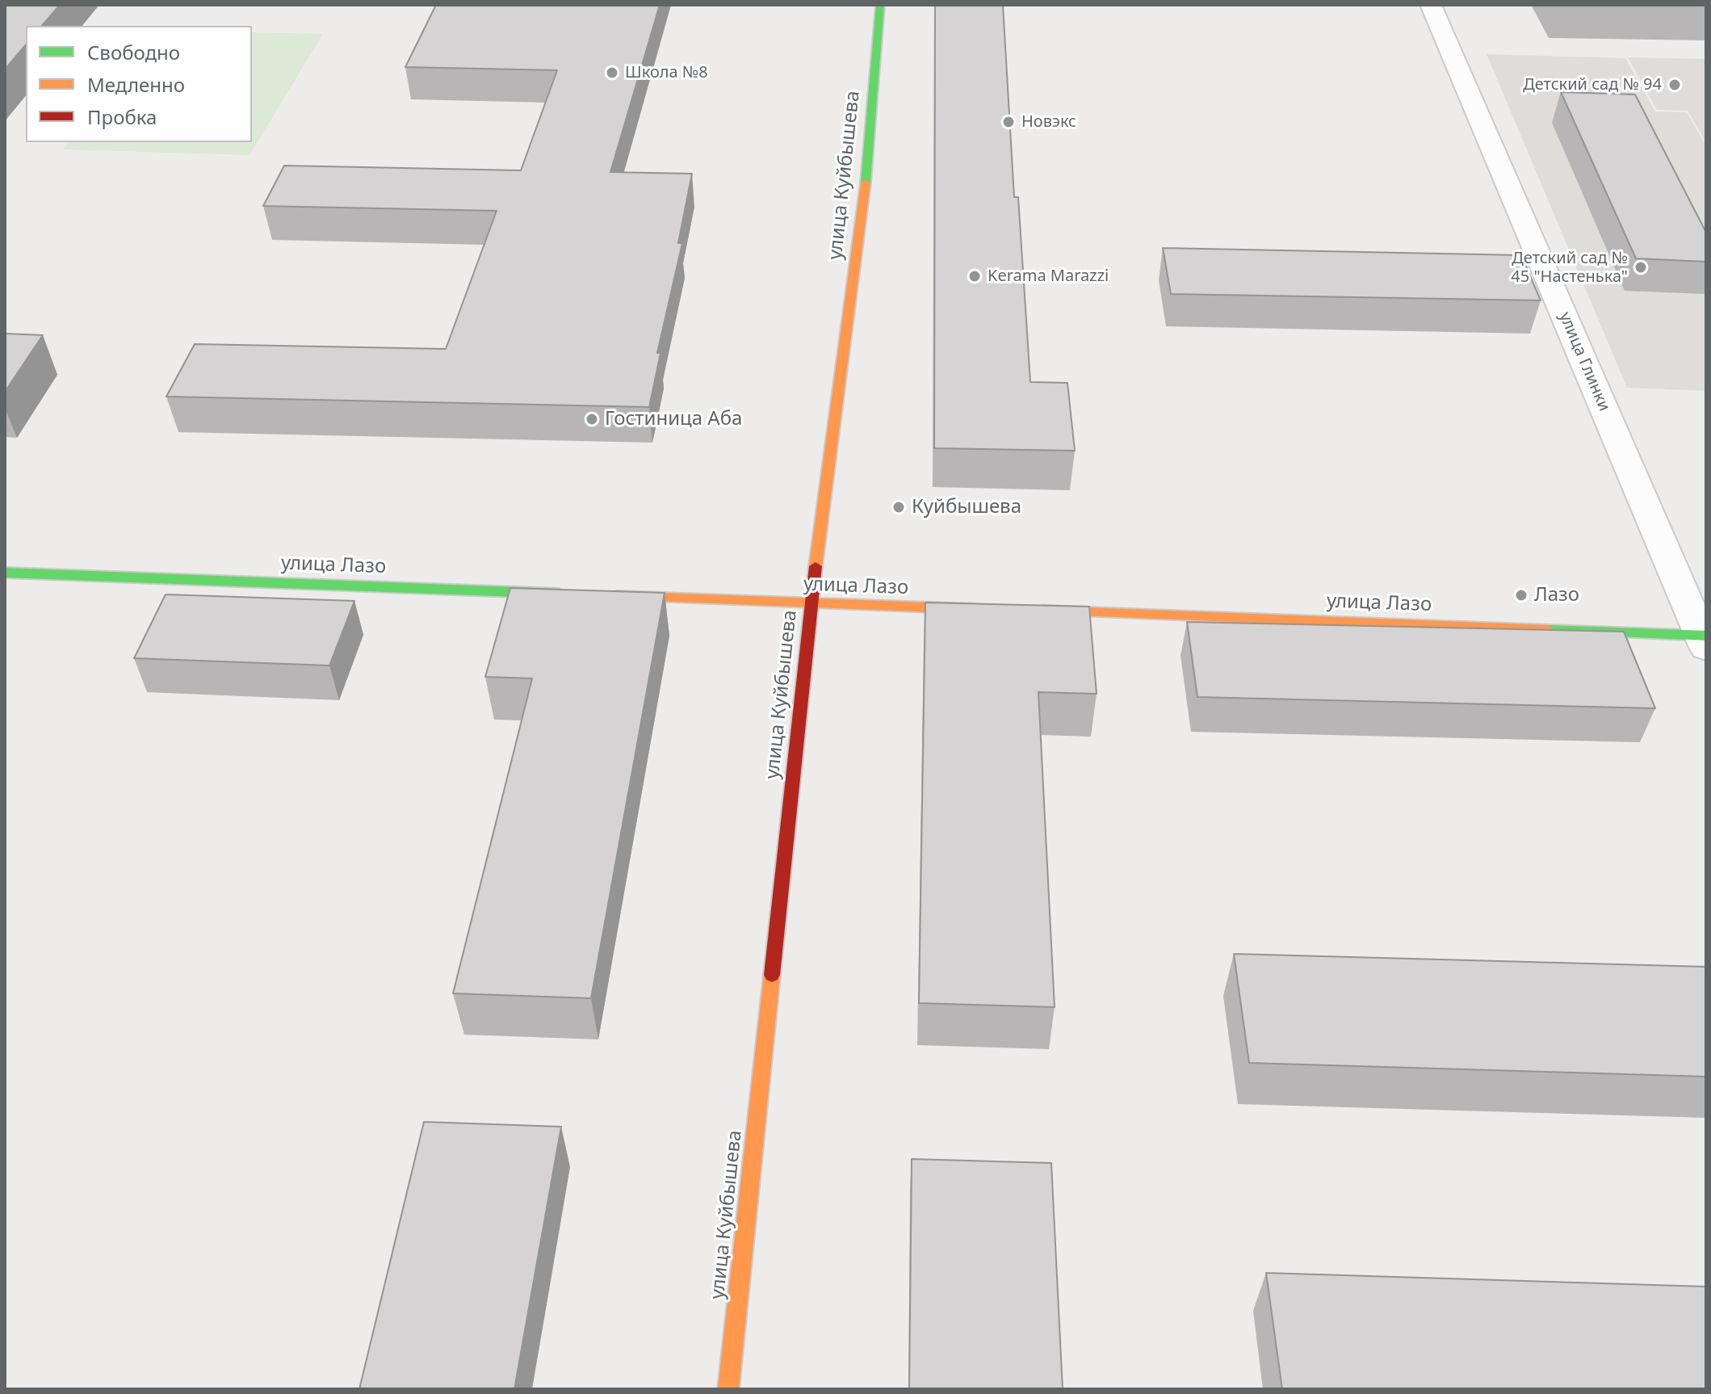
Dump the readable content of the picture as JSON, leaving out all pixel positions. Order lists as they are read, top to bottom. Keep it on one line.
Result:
{"streets":{"main road":["улица Куйбышева","улица Лазо"],"street":["улица Глинки"]},"crossings":[["улица Куйбышева","улица Лазо"],["улица Глинки","улица Лазо"]],"places":["Школа №8","Детский сад № 94","Новэкс","Детский сад № 45 \"Настенька\"","Kerama Marazzi","Гостиница Аба","Куйбышева","Лазо"],"legend":["Свободно","Медленно","Пробка"]}
